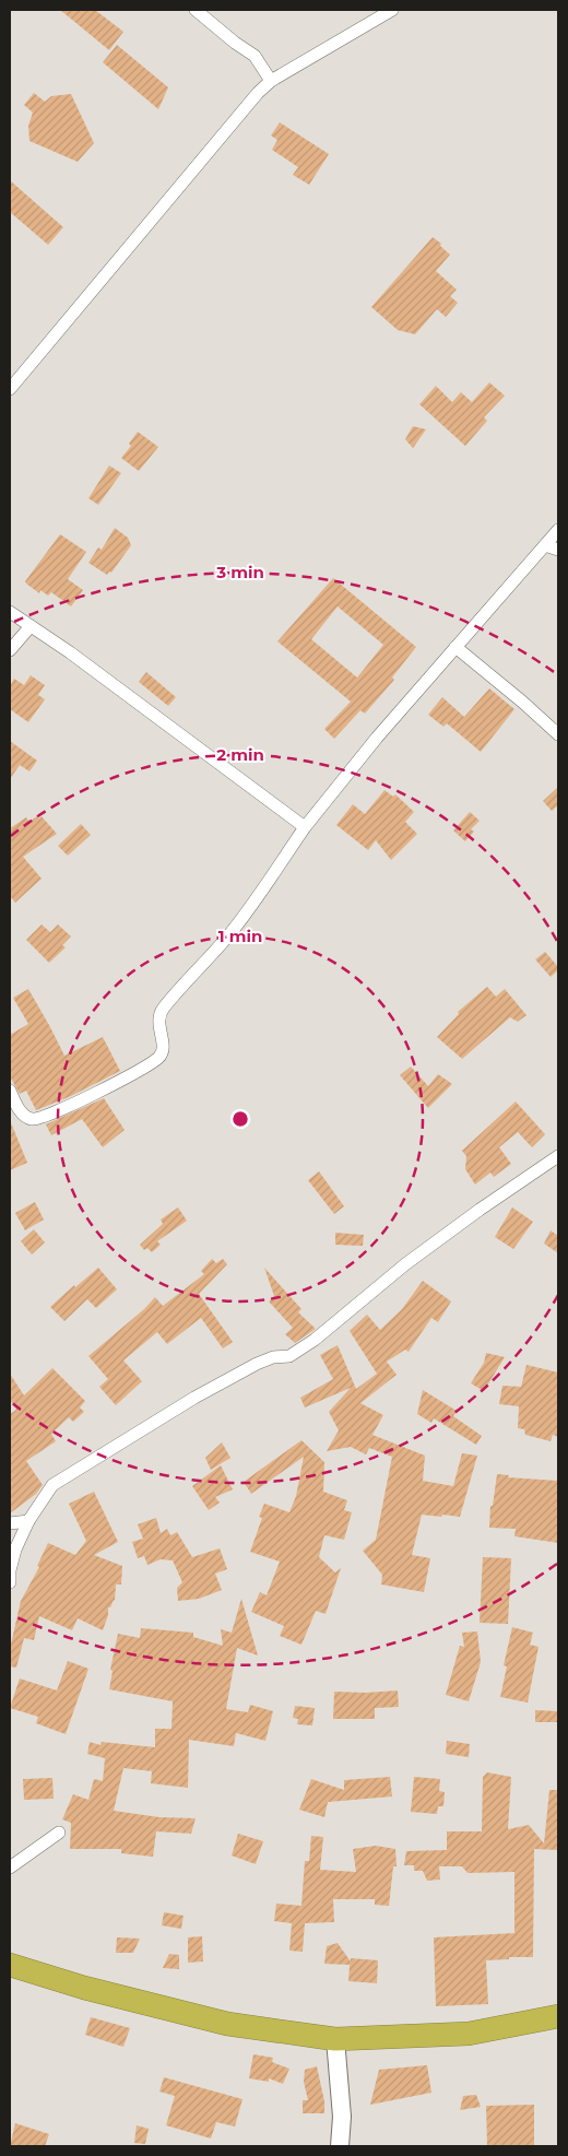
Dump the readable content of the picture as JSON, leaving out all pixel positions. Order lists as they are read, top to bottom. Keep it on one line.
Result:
{"rings":["3 min","2 min","1 min"]}
